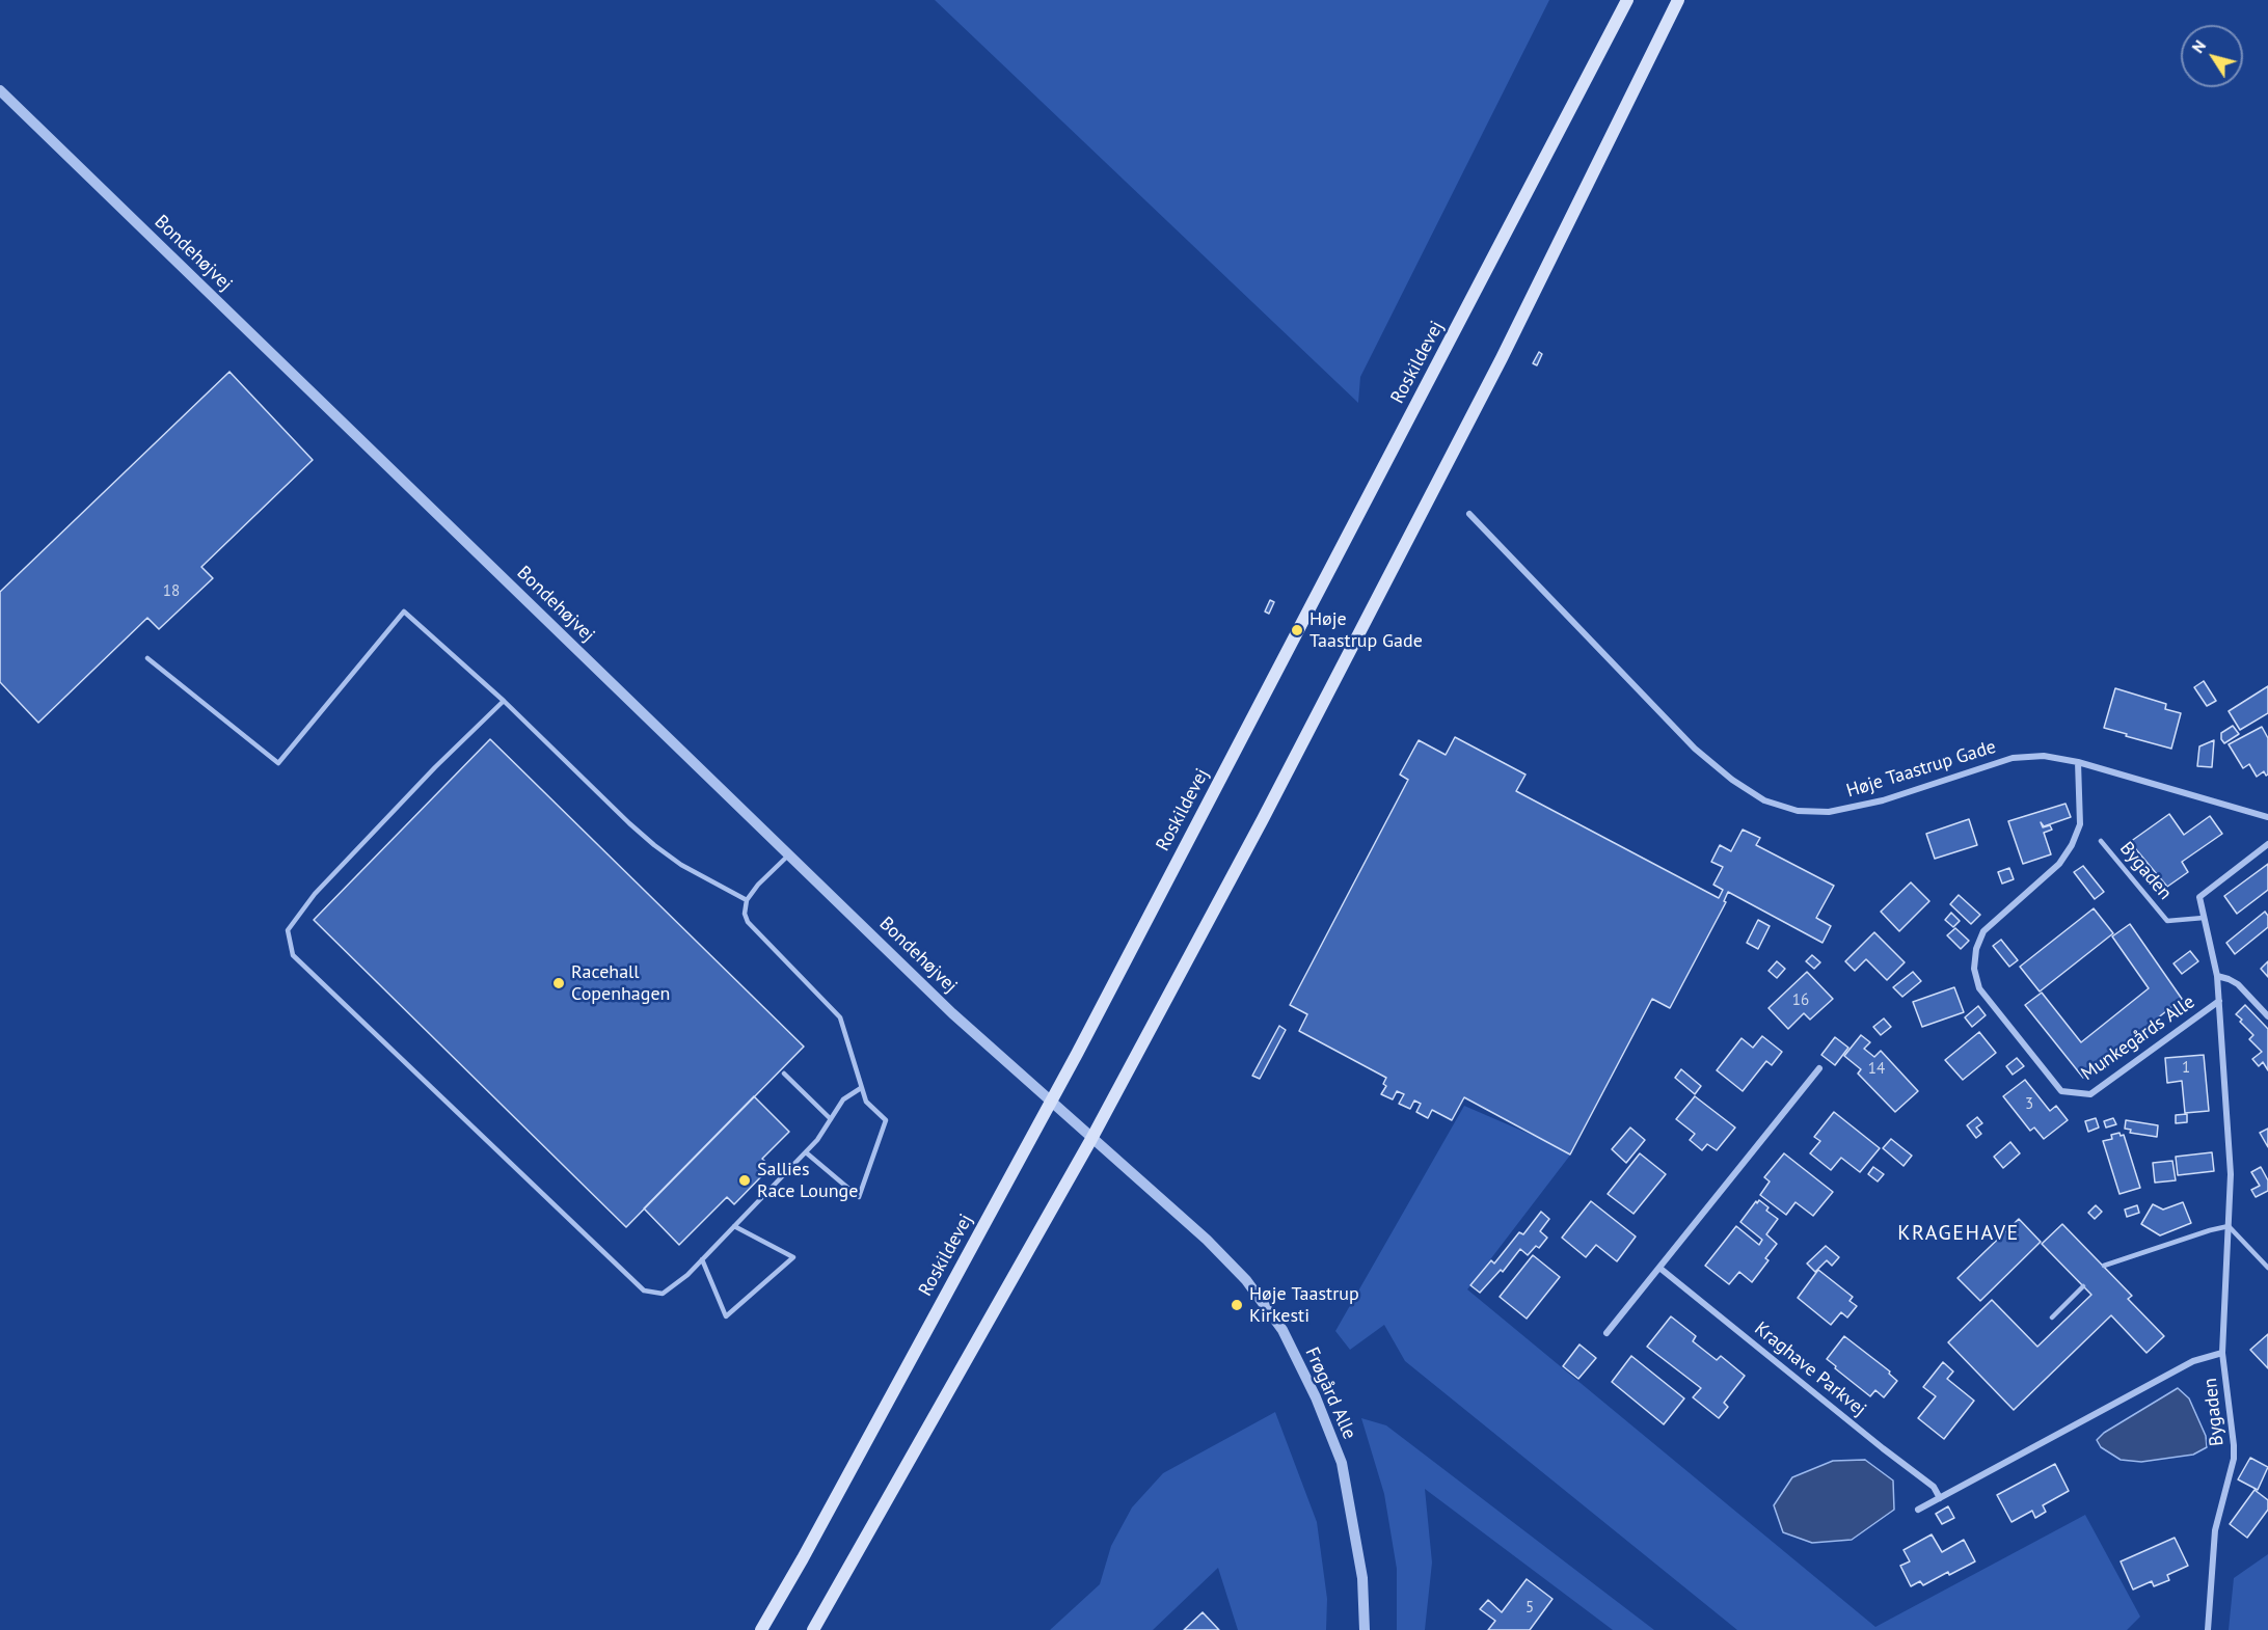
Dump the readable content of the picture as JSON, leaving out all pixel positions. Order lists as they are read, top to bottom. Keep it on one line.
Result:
{"streets":{"main road":["Roskildevej"],"street":["Bondehøjvej","Høje Taastrup Gade","Bygaden","Munkegårds Alle","Kraghave Parkvej","Frøgård Alle"]},"crossings":[["Bondehøjvej","Roskildevej"],["Bondehøjvej","Frøgård Alle"],["Høje Taastrup Gade","Munkegårds Alle"],["Bygaden","Munkegårds Alle"]],"districts":["KRAGEHAVE"],"places":["Høje Taastrup Gade","Racehall Copenhagen","Sallies Race Lounge","Høje Taastrup Kirkesti"],"house_numbers":["18","16","1","14","3","5"],"north":"top left"}
